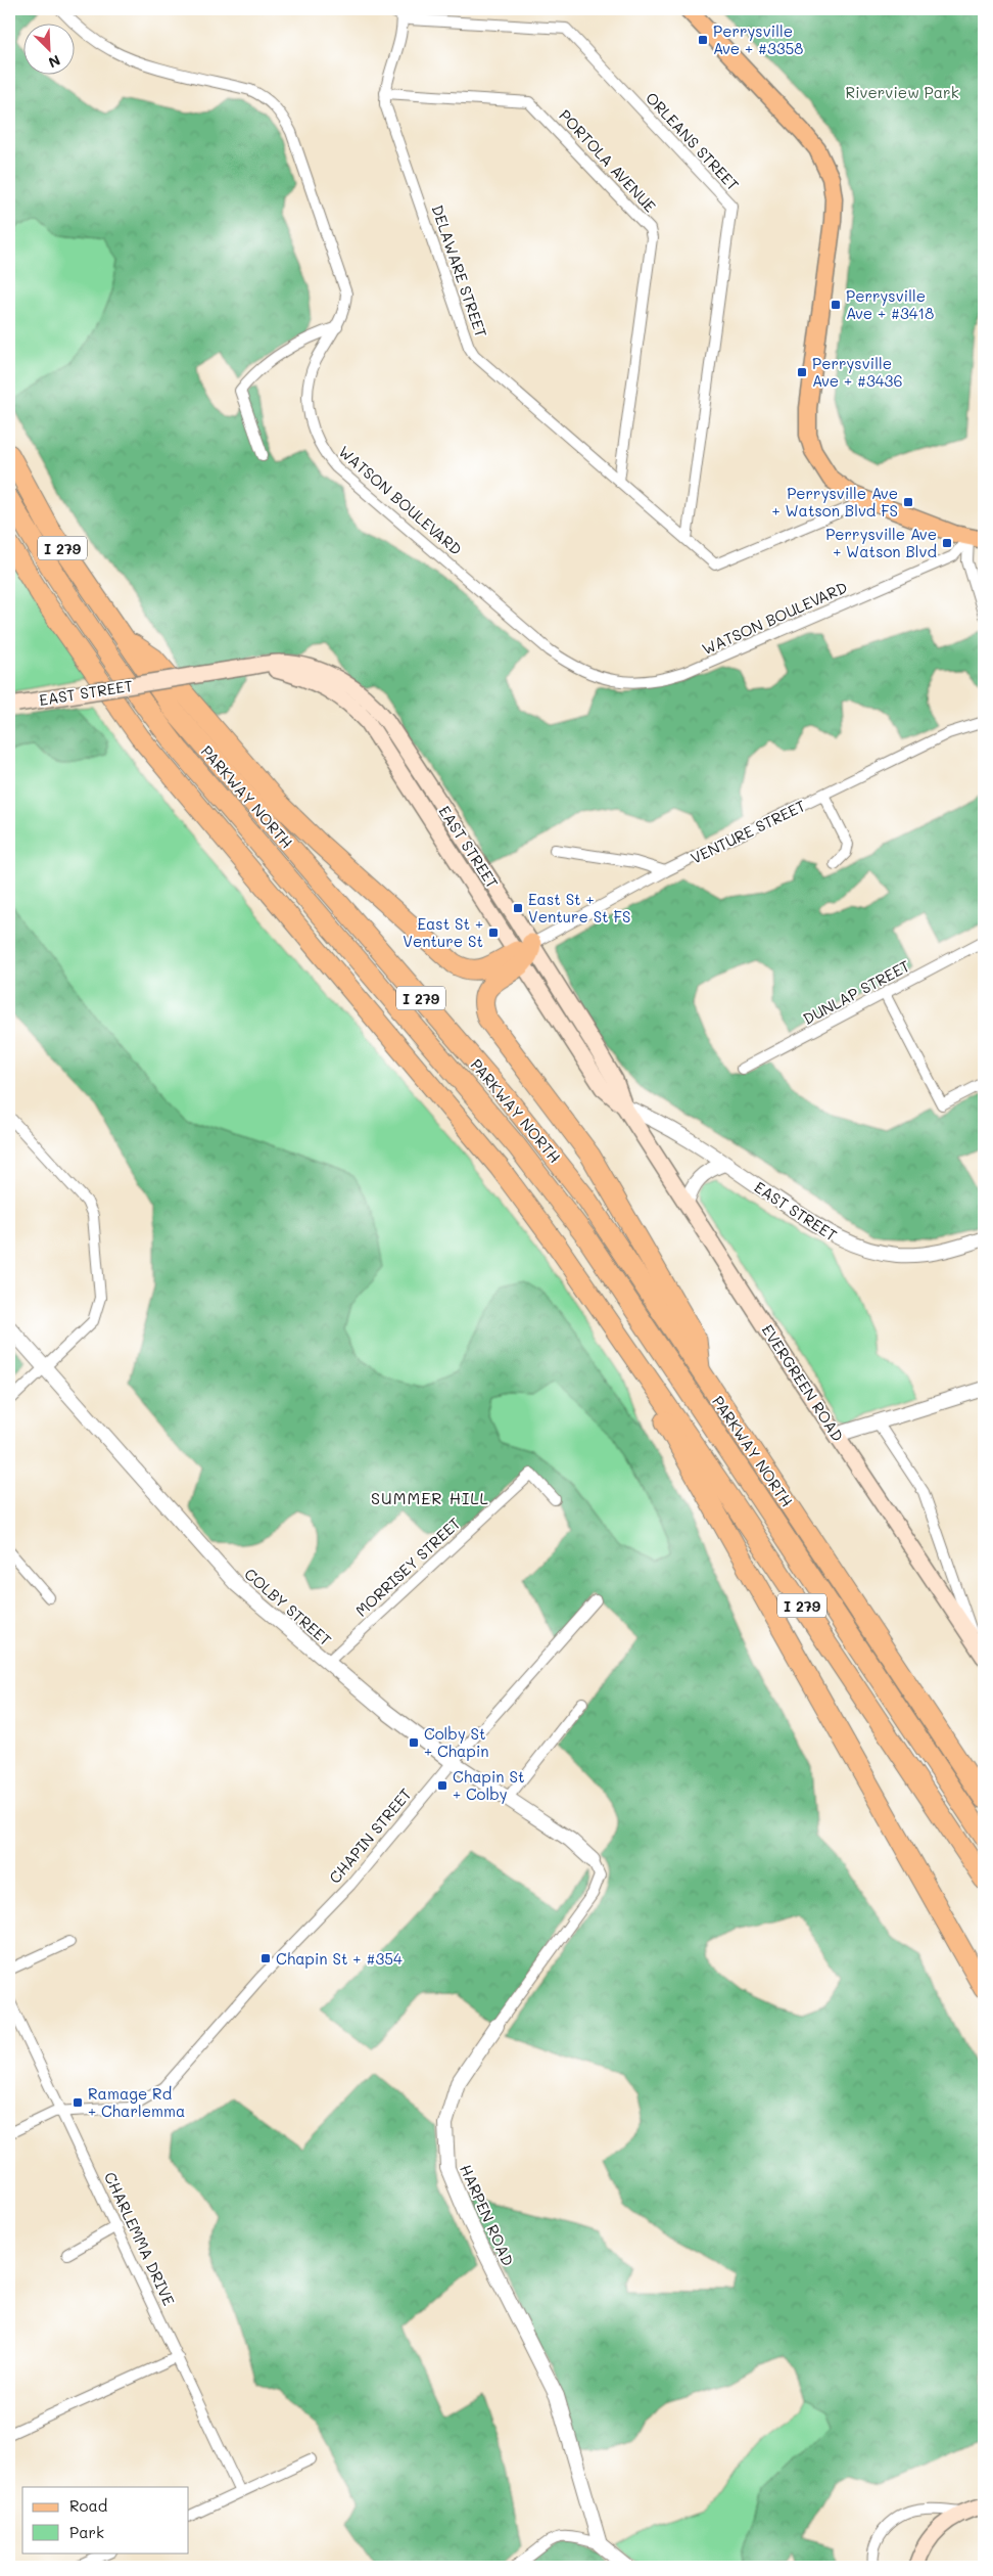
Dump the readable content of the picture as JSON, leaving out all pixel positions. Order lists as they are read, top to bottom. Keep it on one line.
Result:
{"streets":{"highway":["I 279","PARKWAY NORTH"],"main road":["EAST STREET","EVERGREEN ROAD"],"street":["ORLEANS STREET","PORTOLA AVENUE","DELAWARE STREET","WATSON BOULEVARD","VENTURE STREET","DUNLAP STREET","MORRISEY STREET","COLBY STREET","CHAPIN STREET","HARPEN ROAD","CHARLEMMA DRIVE"]},"crossings":[["ORLEANS STREET","DELAWARE STREET"],["PORTOLA AVENUE","DELAWARE STREET"],["EAST STREET","VENTURE STREET"],["EAST STREET","EVERGREEN ROAD"],["MORRISEY STREET","COLBY STREET"],["COLBY STREET","CHAPIN STREET"],["COLBY STREET","HARPEN ROAD"],["CHAPIN STREET","CHARLEMMA DRIVE"]],"districts":["SUMMER HILL"],"parks":["Riverview Park"],"places":{"transit":["Perrysville Ave + #3358","Perrysville Ave + #3418","Perrysville Ave + #3436","Perrysville Ave + Watson Blvd FS","Perrysville Ave + Watson Blvd","East St + Venture St FS","East St + Venture St","Colby St + Chapin","Chapin St + Colby","Chapin St + #354","Ramage Rd + Charlemma"]},"legend":["Road","Park"],"north":"bottom right"}
